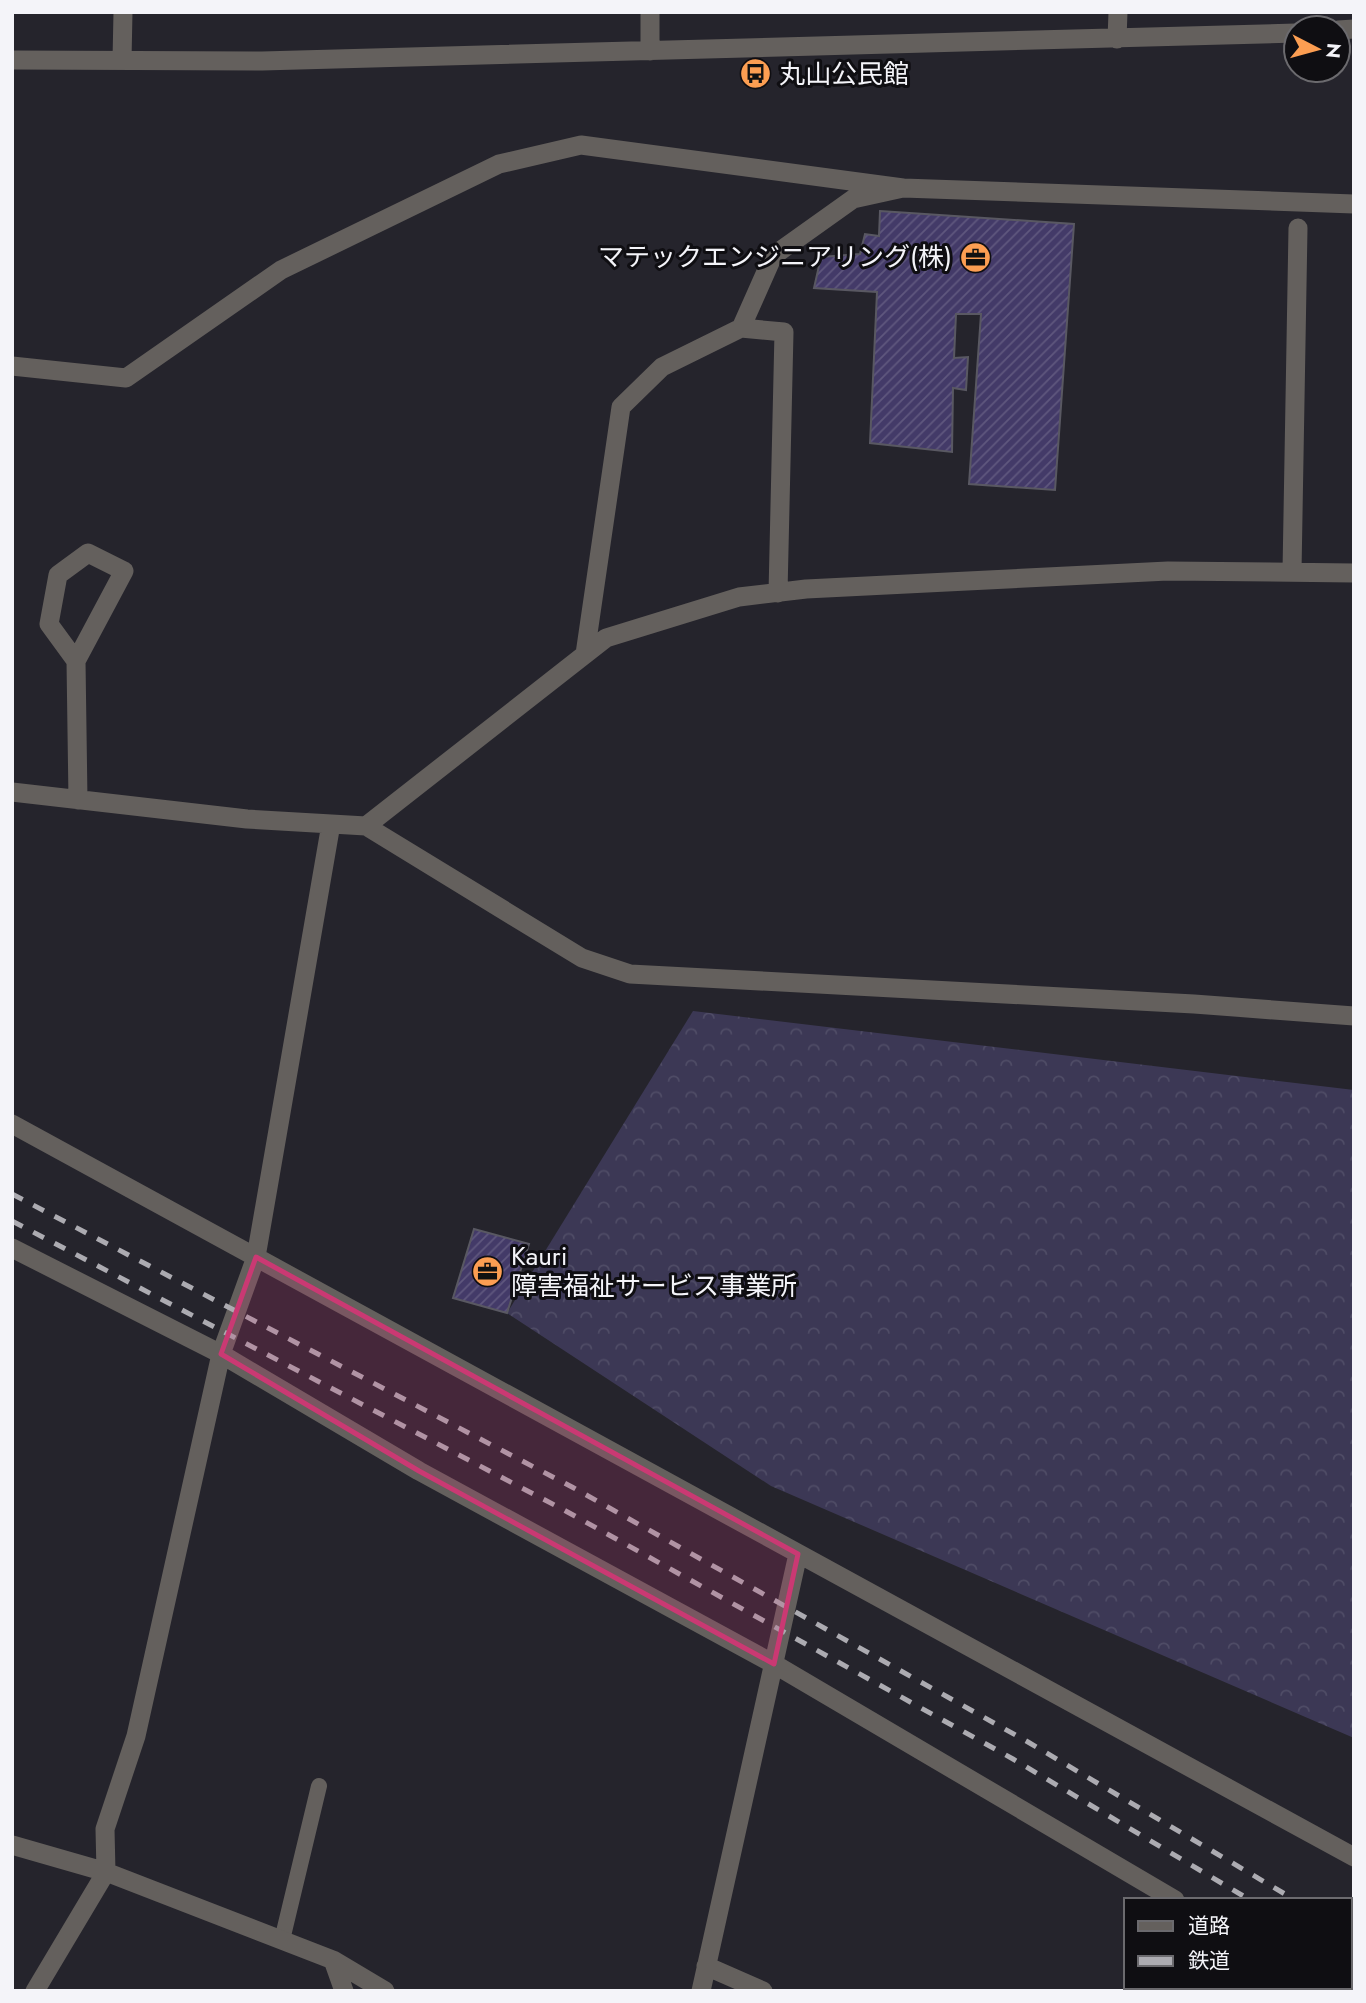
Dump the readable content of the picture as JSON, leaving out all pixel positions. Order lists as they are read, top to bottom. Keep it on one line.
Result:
{"places":{"bus stop":["丸山公民館"],"office":["マテックエンジニアリング(株)","Kauri 障害福祉サービス事業所"]},"legend":["道路","鉄道"],"north":"right"}
